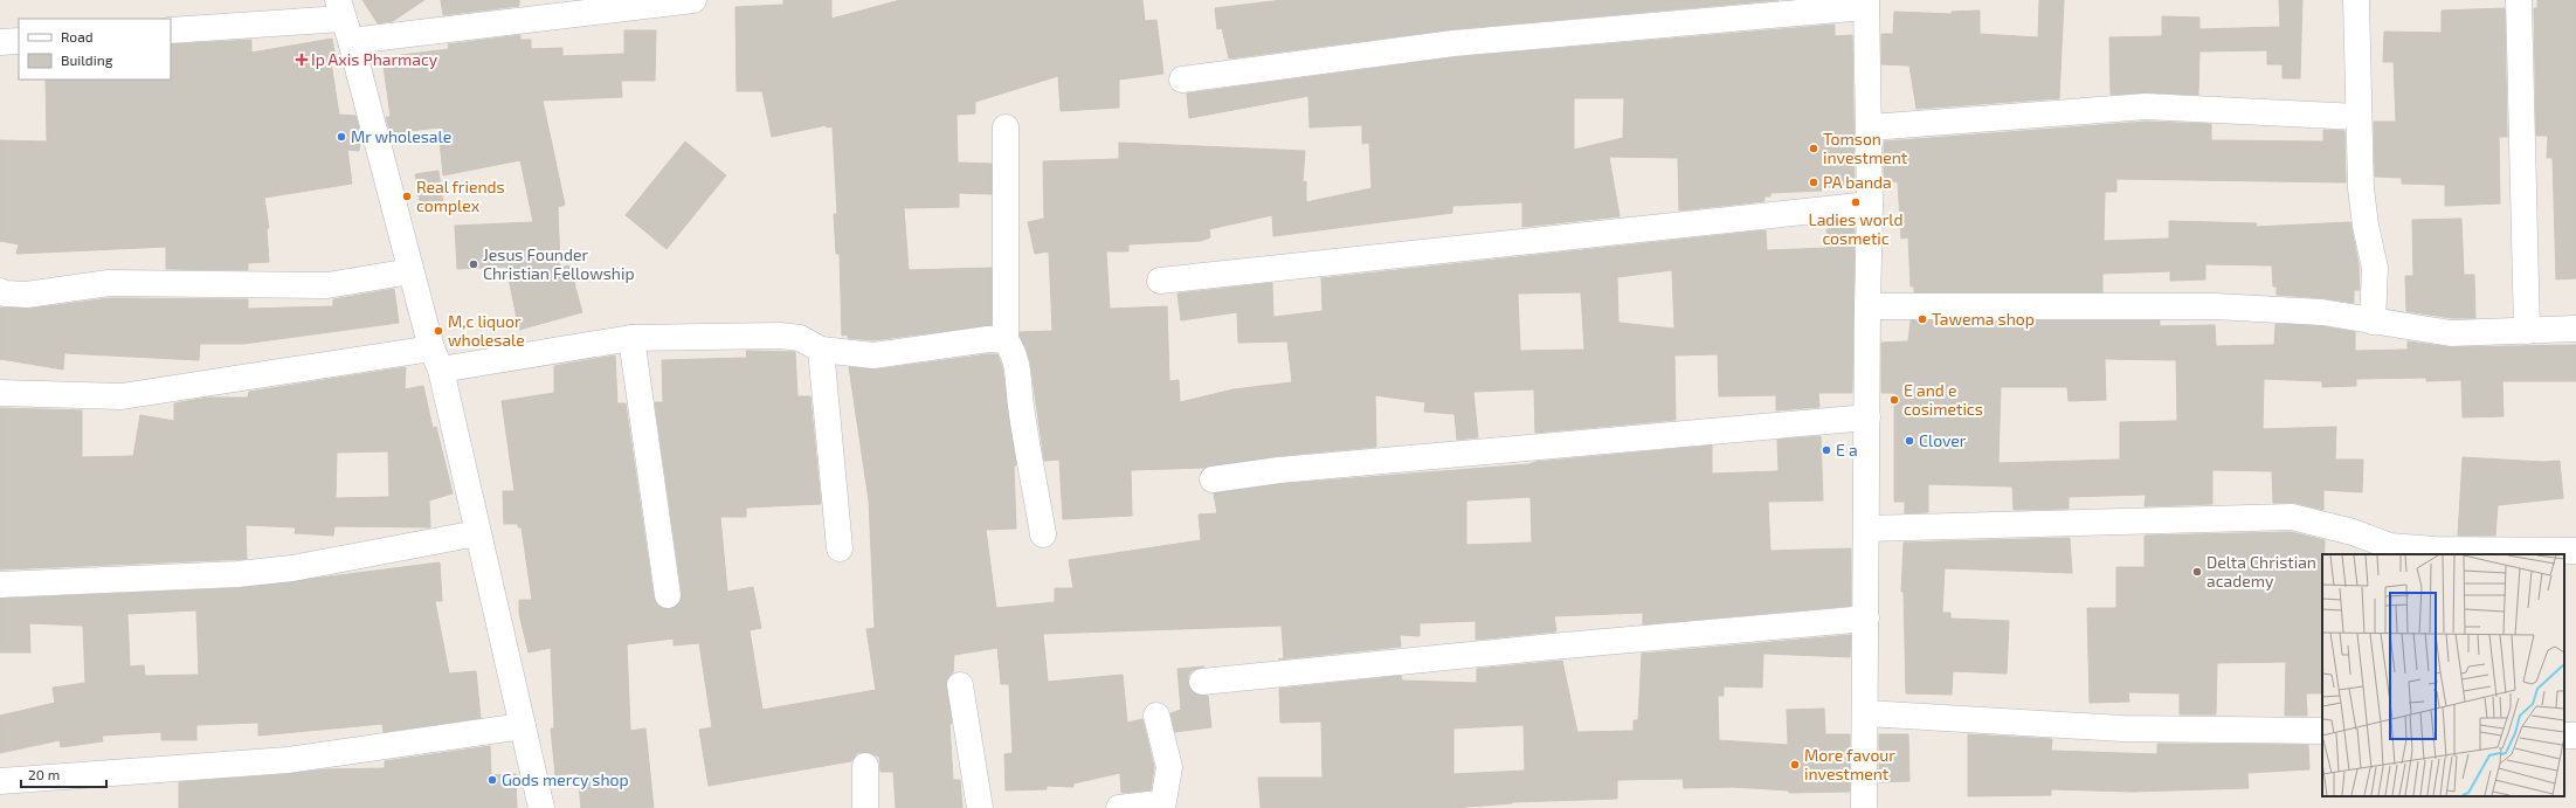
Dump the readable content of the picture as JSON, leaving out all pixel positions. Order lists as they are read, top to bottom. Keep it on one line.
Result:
{"places":{"health":["Ip Axis Pharmacy"],"other":["Mr wholesale","Tomson investment","PA banda","Real friends complex","Ladies world cosmetic","Jesus Founder Christian Fellowship","Tawema shop","M,c liquor wholesale","E and e cosimetics","Clover","E a","Delta Christian academy","More favour investment","Gods mercy shop"]},"legend":["Road","Building"],"scale_bar":"20 m"}
